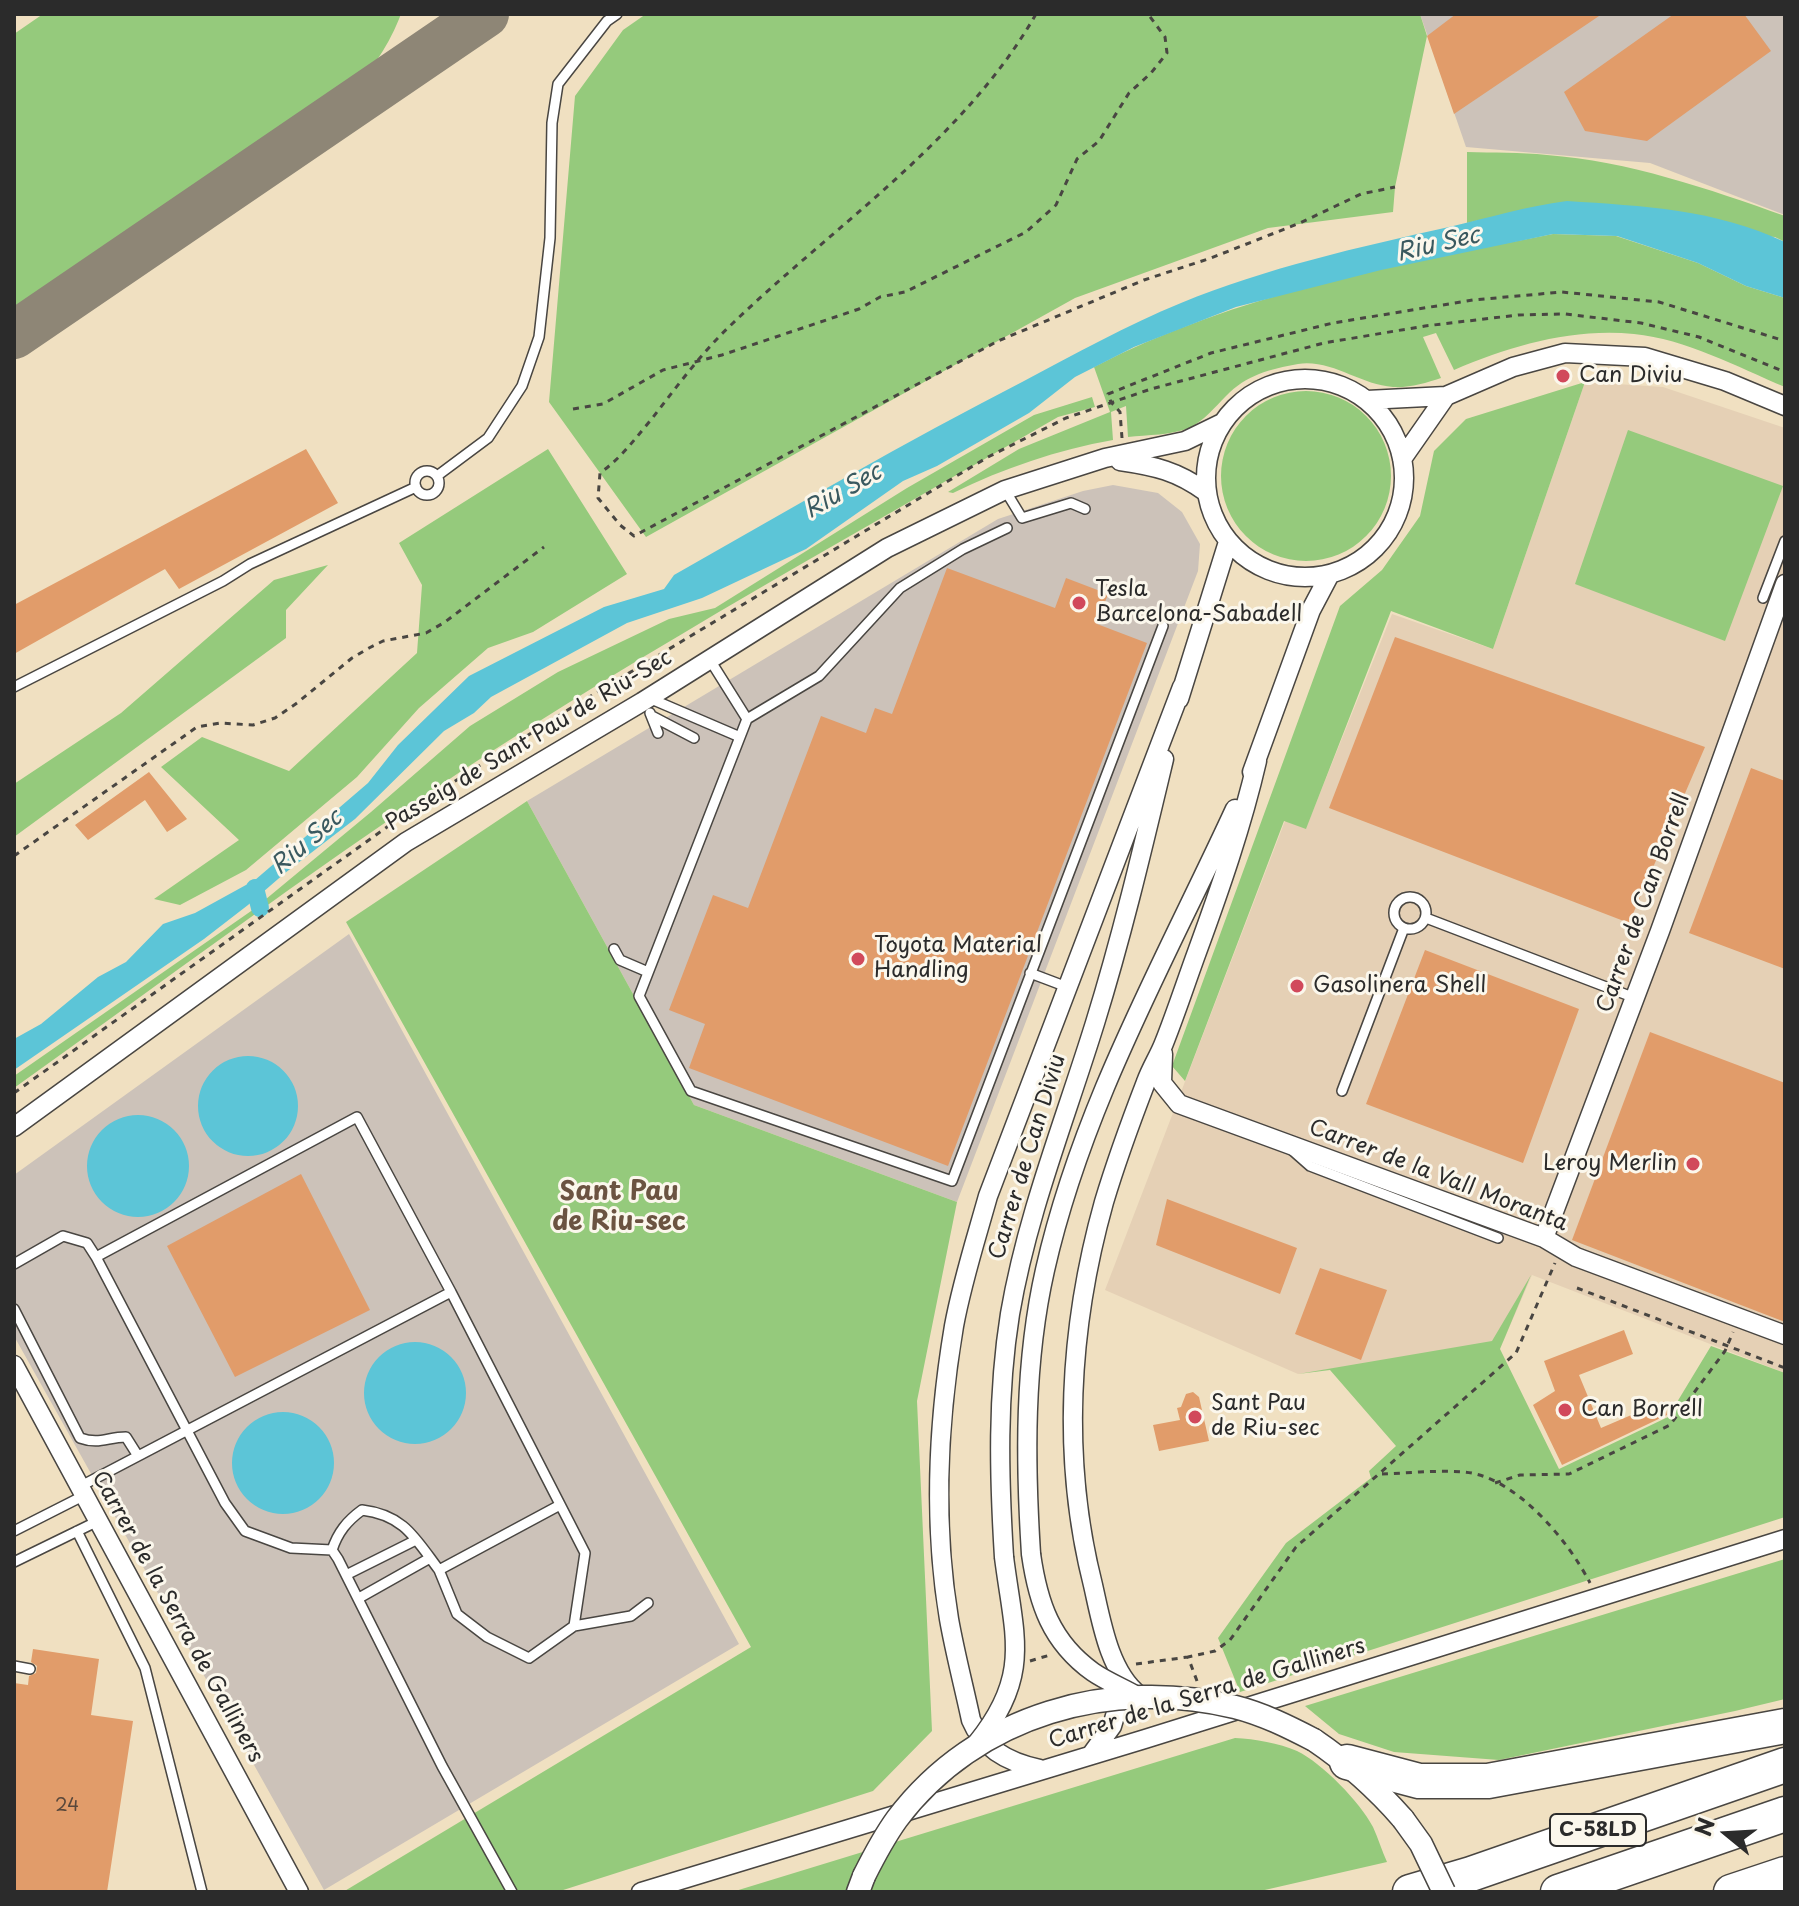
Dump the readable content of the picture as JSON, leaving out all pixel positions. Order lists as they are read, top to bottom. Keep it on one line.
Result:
{"streets":{"highway":["C-58LD"],"street":["Passeig de Sant Pau de Riu-Sec","Carrer de Can Borrell","Carrer de Can Diviu","Carrer de la Vall Moranta","Carrer de la Serra de Galliners"]},"crossings":[["Passeig de Sant Pau de Riu-Sec","Carrer de Can Diviu"],["Carrer de Can Borrell","Carrer de la Vall Moranta"],["Carrer de Can Diviu","Carrer de la Serra de Galliners"]],"districts":["Sant Pau de Riu-sec"],"water":["Riu Sec"],"places":["Can Diviu","Tesla Barcelona-Sabadell","Toyota Material Handling","Gasolinera Shell","Leroy Merlin","Can Borrell","Sant Pau de Riu-sec"],"house_numbers":["24"],"north":"left"}
